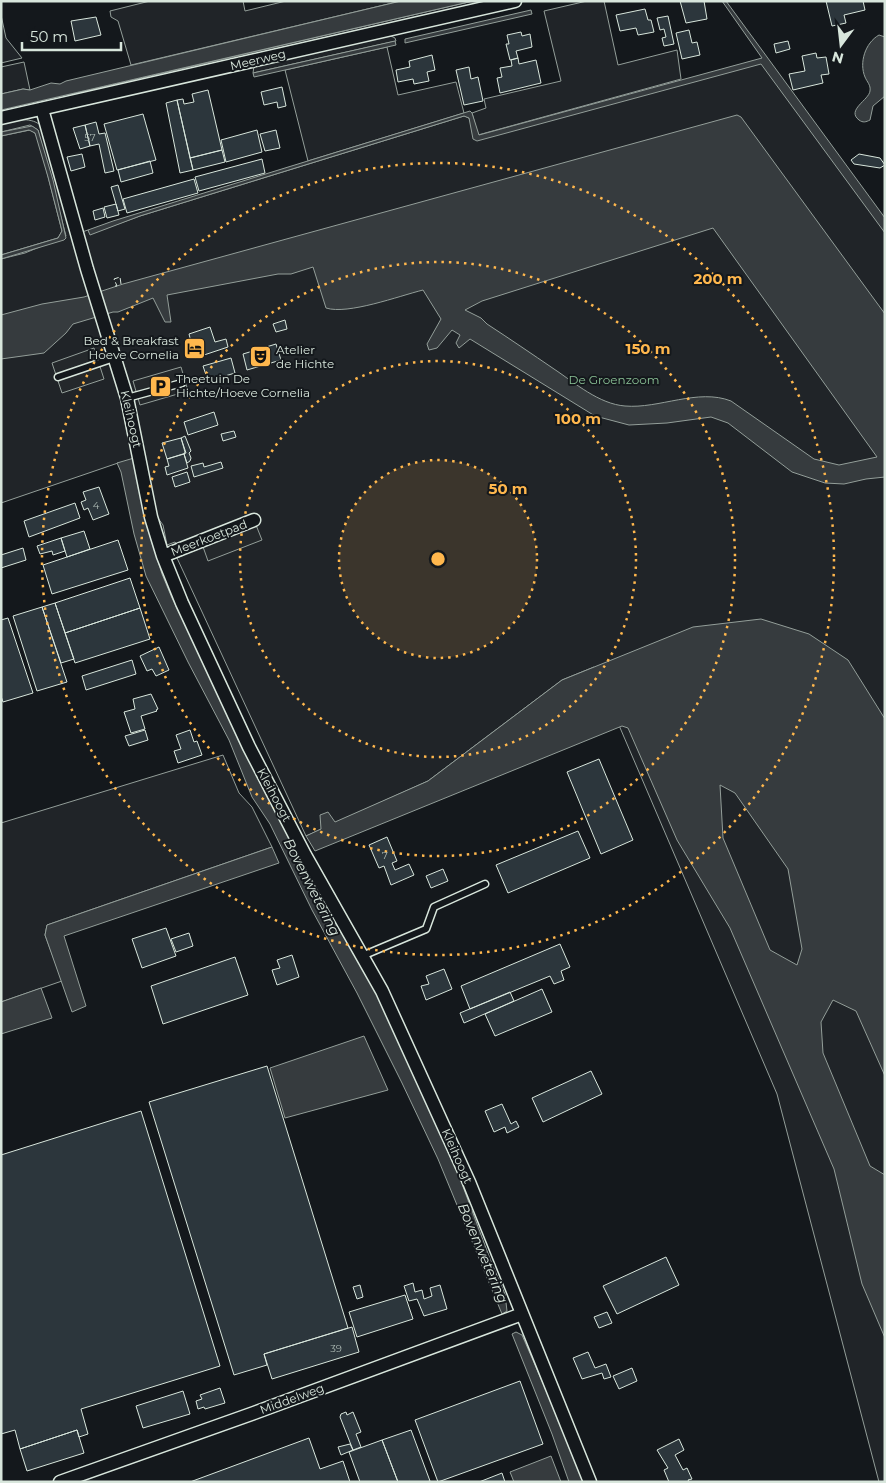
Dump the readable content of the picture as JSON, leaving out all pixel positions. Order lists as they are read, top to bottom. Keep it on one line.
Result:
{"streets":{"street":["Meerweg","Kleihoogt","Meerkoetpad","Middelweg"]},"crossings":[["Meerweg","Kleihoogt"],["Kleihoogt","Meerkoetpad"],["Kleihoogt","Middelweg"]],"water":["Bovenwetering"],"parks":["De Groenzoom"],"places":{"hotel":["Bed & Breakfast Hoeve Cornelia"],"theatre":["Atelier de Hichte"],"parking":["Theetuin De Hichte/Hoeve Cornelia"]},"house_numbers":["57","4","7","39"],"scale_bar":"50 m","north":"bottom","rings":["200 m","150 m","100 m","50 m"]}
